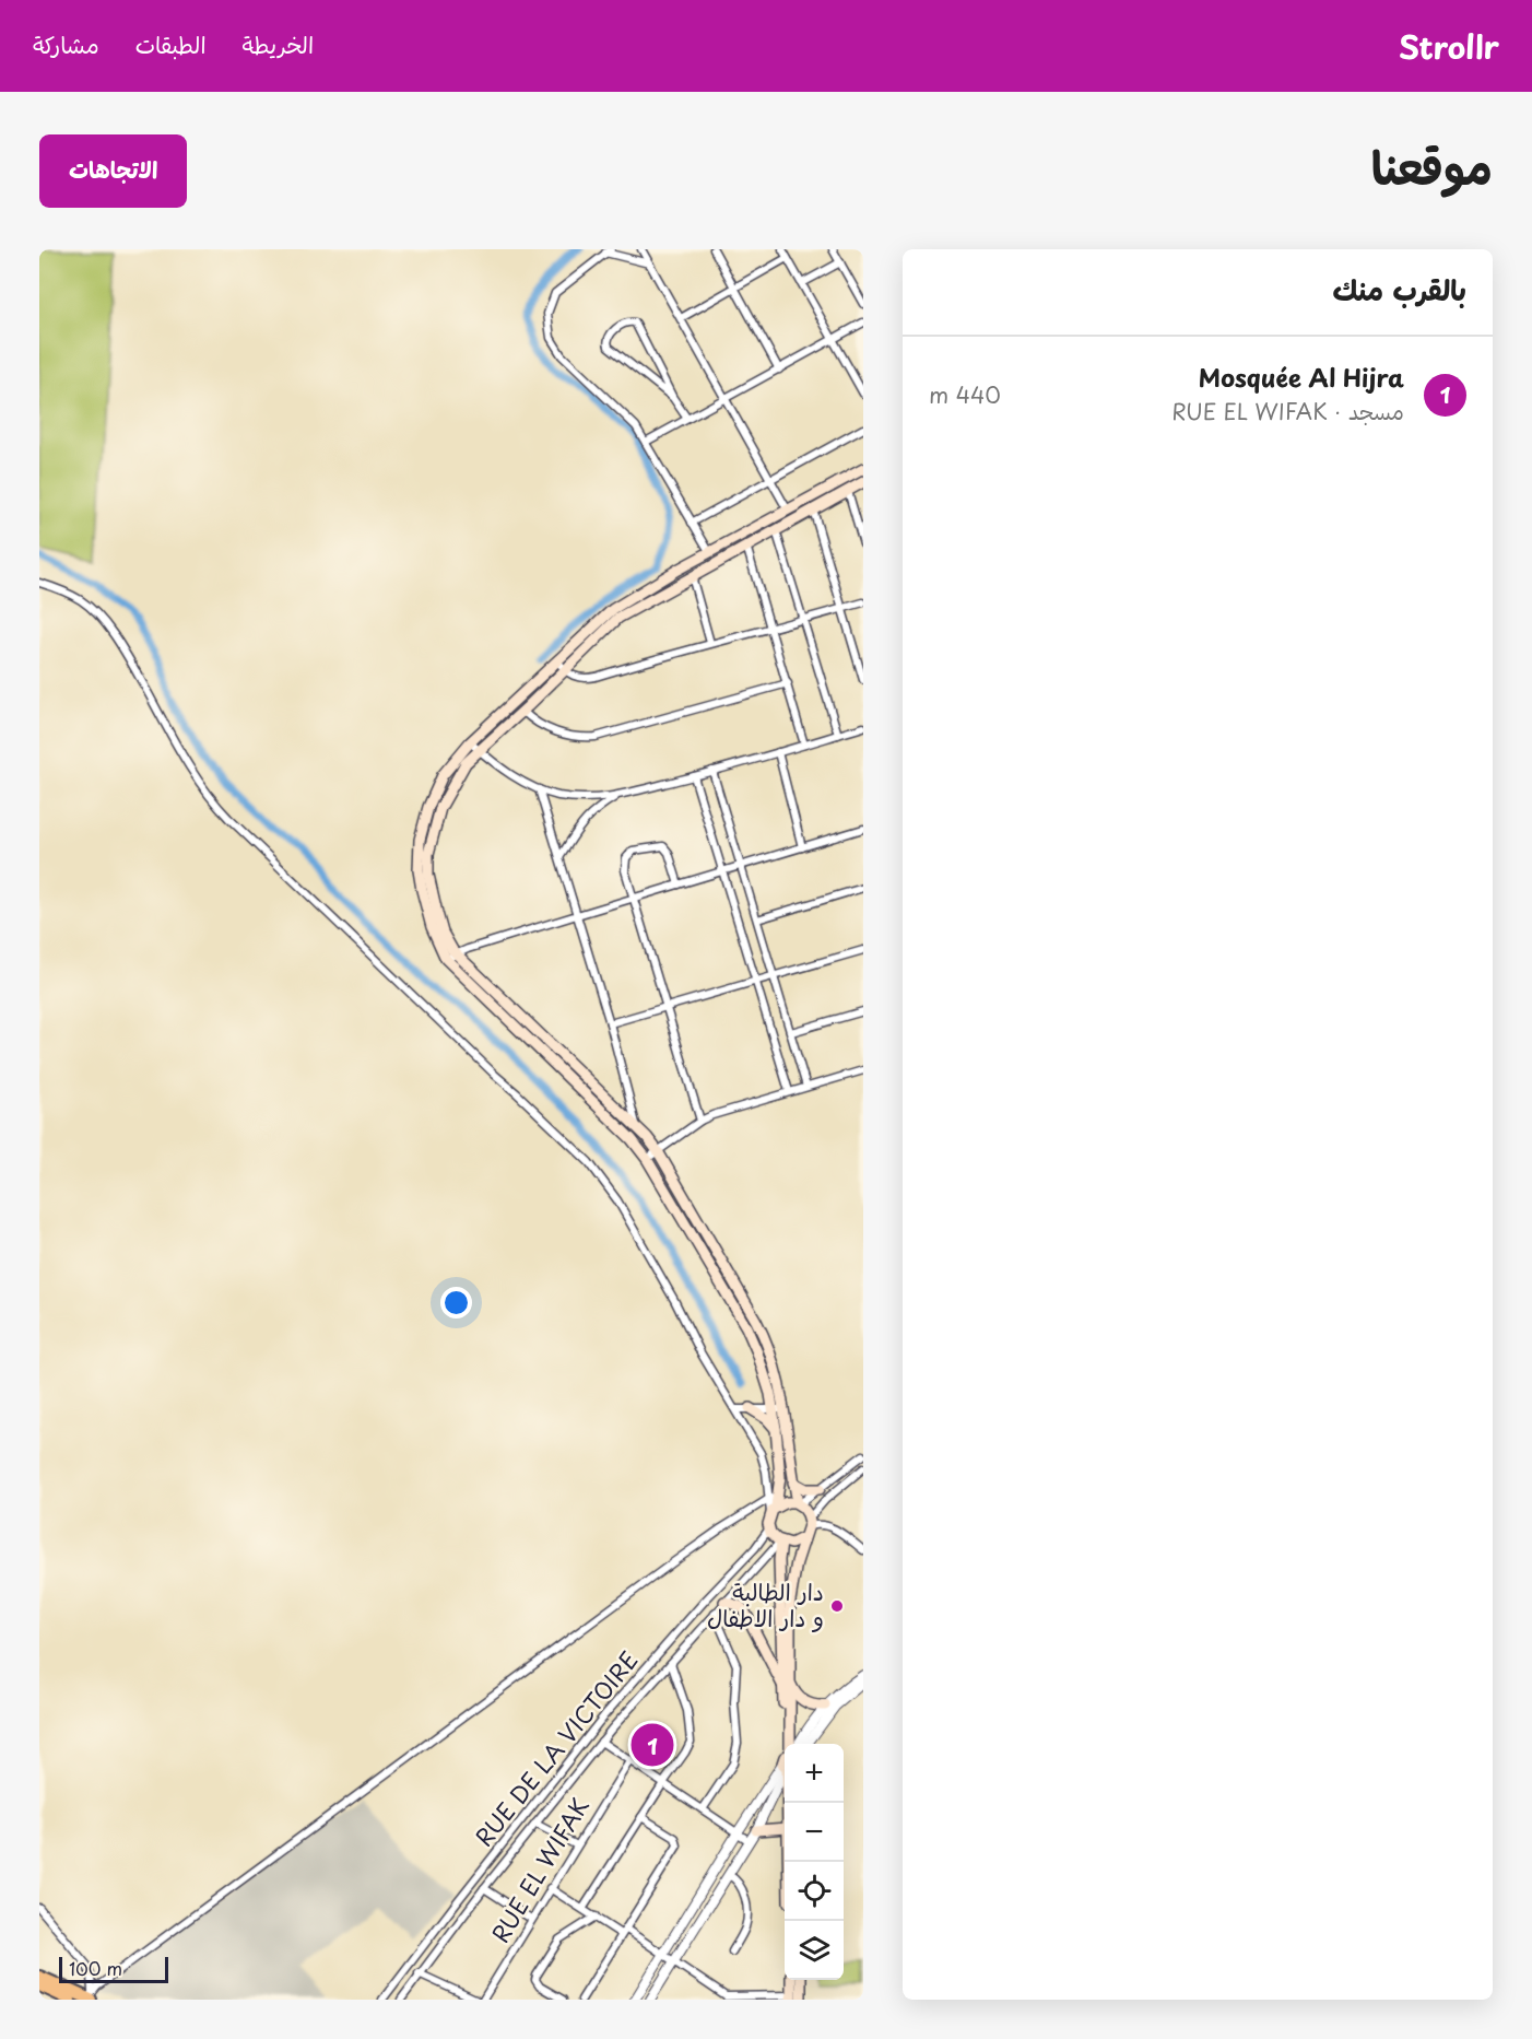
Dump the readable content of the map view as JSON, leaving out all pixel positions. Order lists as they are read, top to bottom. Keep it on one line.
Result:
{"streets":{"street":["RUE DE LA VICTOIRE","RUE EL WIFAK"]},"places":["دار الطالبة و دار الاطفال"],"scale_bar":"100 m","page":{"header":"Strollr","nav":["الخريطة","الطبقات","مشاركة"],"title":"موقعنا","buttons":"الاتجاهات","heading":"بالقرب منك","list":[{"mark":"1","name":"Mosquée Al Hijra","note":"مسجد · RUE EL WIFAK","value":"440 m"}],"pins":"1","map_buttons":["+","−"],"scale":"100 m"}}
